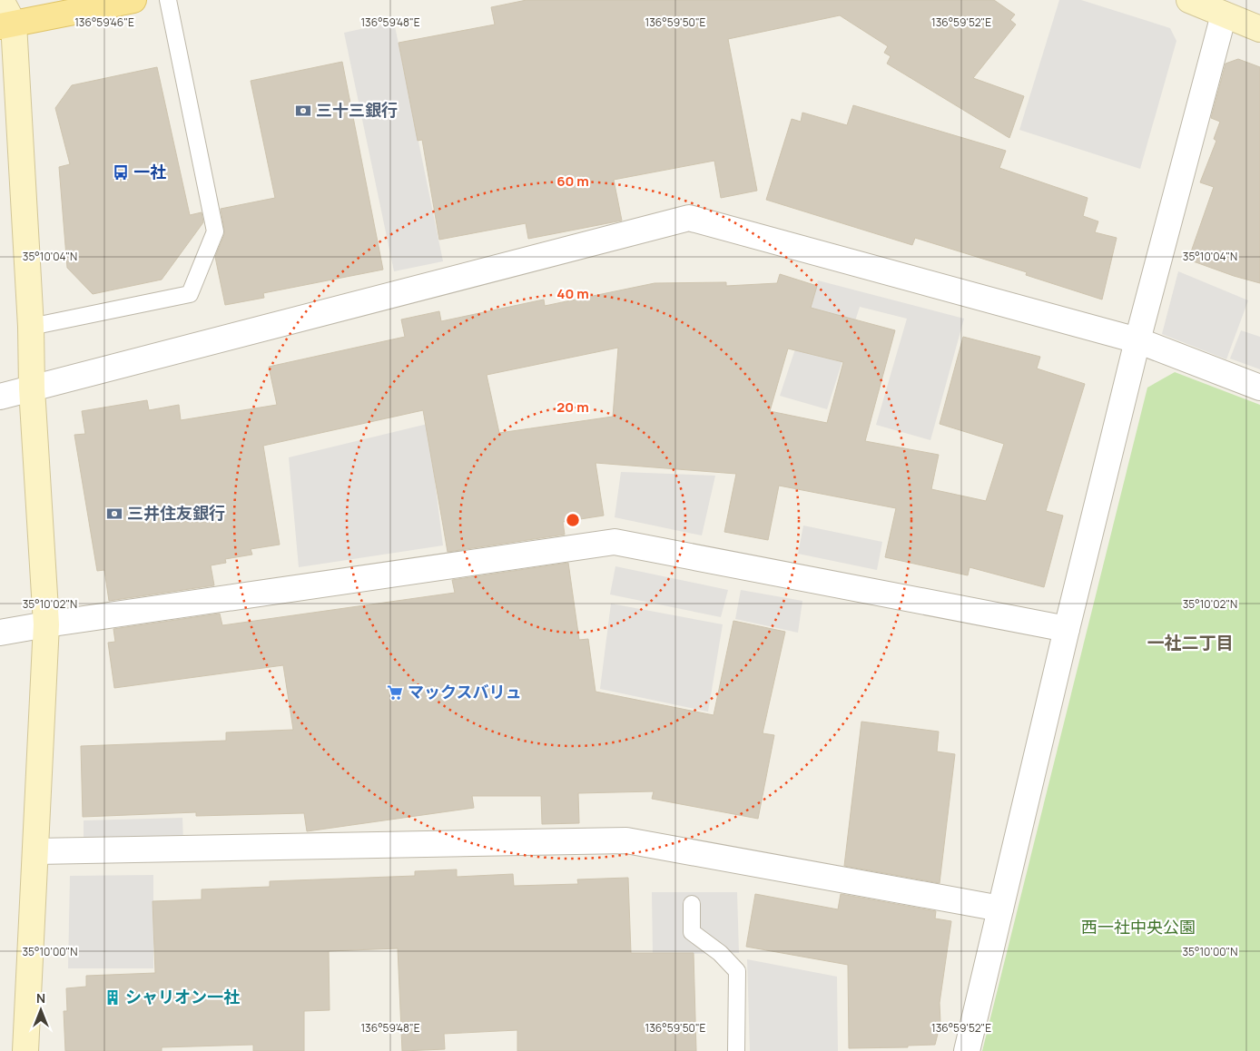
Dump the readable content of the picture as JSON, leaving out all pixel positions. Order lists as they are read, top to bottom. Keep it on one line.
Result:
{"districts":["一社二丁目"],"parks":["西一社中央公園"],"places":{"bank":["三十三銀行","三井住友銀行"],"bus stop":["一社"],"supermarket":["マックスバリュ"],"building":["シャリオン一社"]},"north":"top","coordinates":["136°59'46\"E","136°59'48\"E","136°59'50\"E","136°59'52\"E","35°10'04\"N","35°10'02\"N","35°10'00\"N"],"rings":["60 m","40 m","20 m"]}
